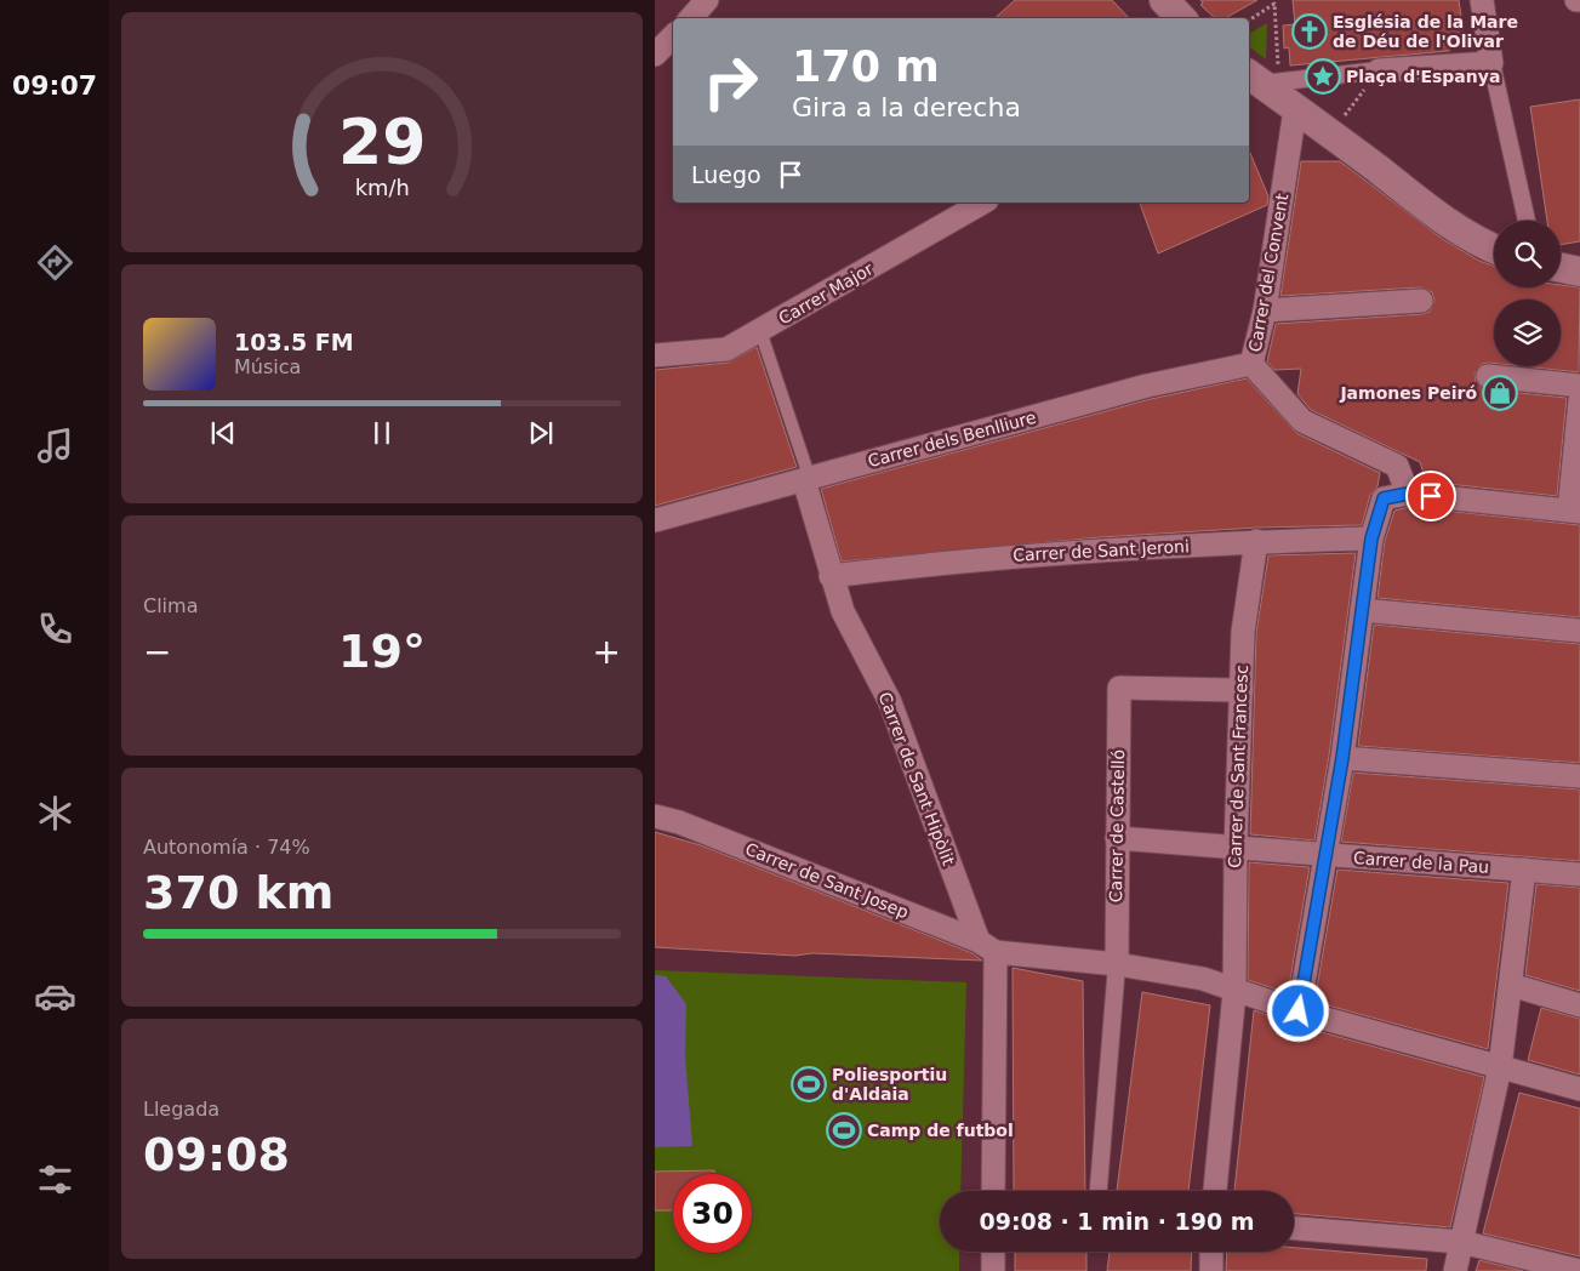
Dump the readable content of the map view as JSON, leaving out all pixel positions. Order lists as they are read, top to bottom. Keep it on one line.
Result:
{"streets":{"street":["Carrer del Convent","Carrer Major","Carrer dels Benlliure","Carrer de Sant Jeroni","Carrer de Sant Francesc","Carrer de Sant Hipòlit","Carrer de Castelló","Carrer de la Pau","Carrer de Sant Josep"]},"crossings":[["Carrer del Convent","Carrer dels Benlliure"],["Carrer Major","Carrer de Sant Hipòlit"],["Carrer dels Benlliure","Carrer de Sant Hipòlit"],["Carrer de Sant Jeroni","Carrer de Sant Francesc"],["Carrer de Sant Jeroni","Carrer de Sant Hipòlit"],["Carrer de Sant Francesc","Carrer de Castelló"],["Carrer de Sant Francesc","Carrer de la Pau"],["Carrer de Sant Francesc","Carrer de Sant Josep"],["Carrer de Sant Hipòlit","Carrer de Sant Josep"],["Carrer de Castelló","Carrer de la Pau"],["Carrer de Castelló","Carrer de Sant Josep"]],"places":{"church":["Església de la Mare de Déu de l'Olivar"],"place":["Plaça d'Espanya"],"shop":["Jamones Peiró"],"sports":["Poliesportiu d'Aldaia","Camp de futbol"]},"page":{"tabs":"09:07","turn":["170 m","Gira a la derecha"],"then":"Luego","song":["103.5 FM","Música"],"tile":["Clima",["Autonomía · 74%","370 km"],["Llegada","09:08"]],"heat":["−","19°","+"],"limit":"30","trip":"09:08 · 1 min · 190 m","gauge":["29","km/h"]}}
